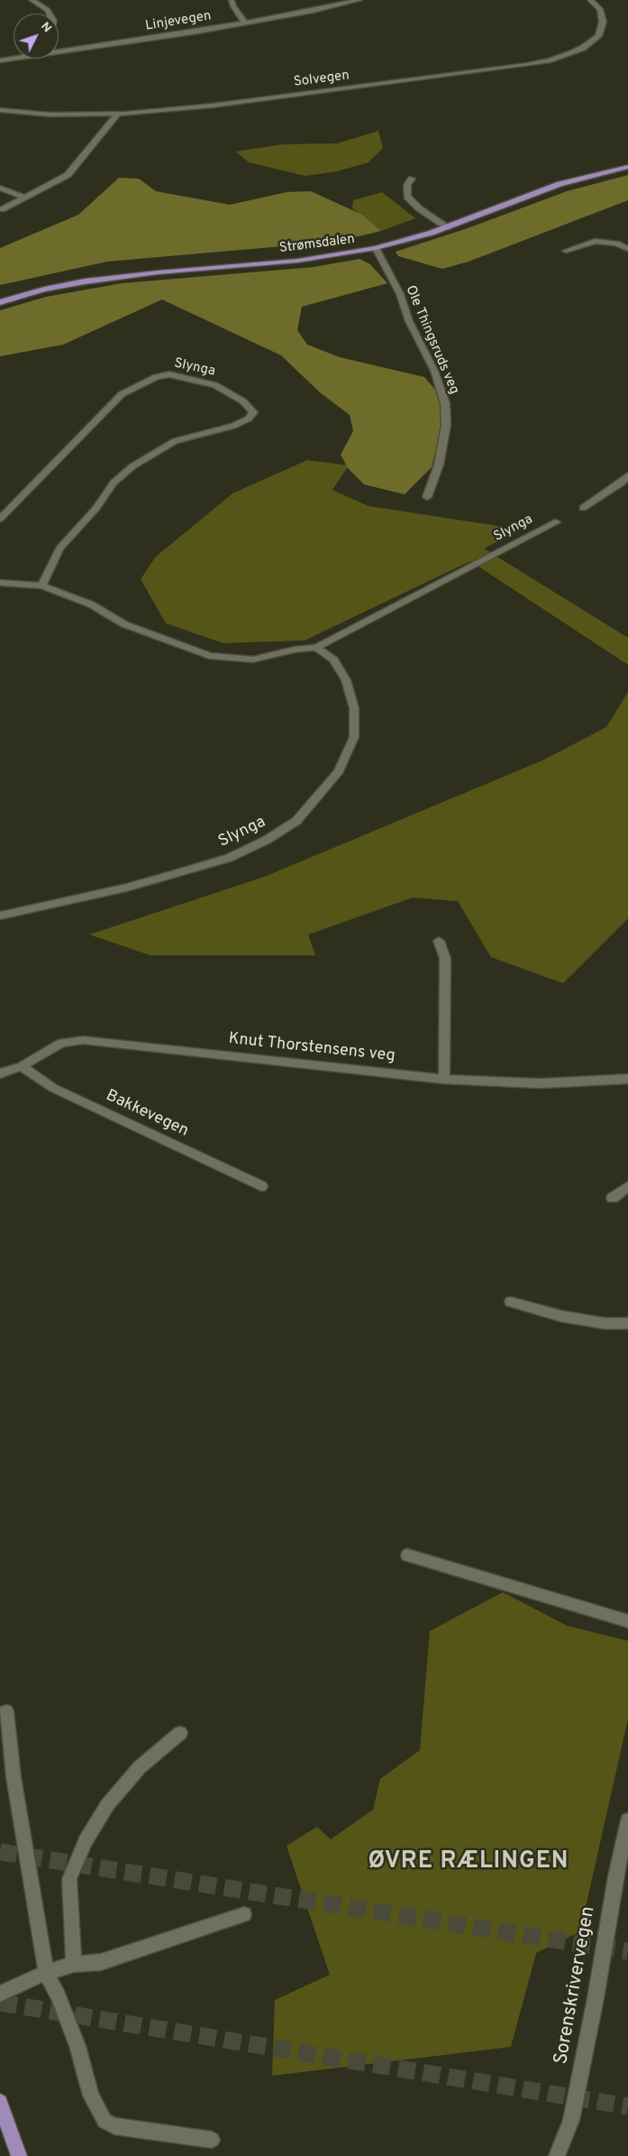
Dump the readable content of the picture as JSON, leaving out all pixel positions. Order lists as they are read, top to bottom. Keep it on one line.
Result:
{"streets":{"main road":["Strømsdalen"],"street":["Linjevegen","Solvegen","Ole Thingsruds veg","Slynga","Knut Thorstensens veg","Bakkevegen","Sorenskrivervegen"]},"crossings":[["Strømsdalen","Ole Thingsruds veg"],["Knut Thorstensens veg","Bakkevegen"]],"districts":["ØVRE RÆLINGEN"],"north":"top right"}
